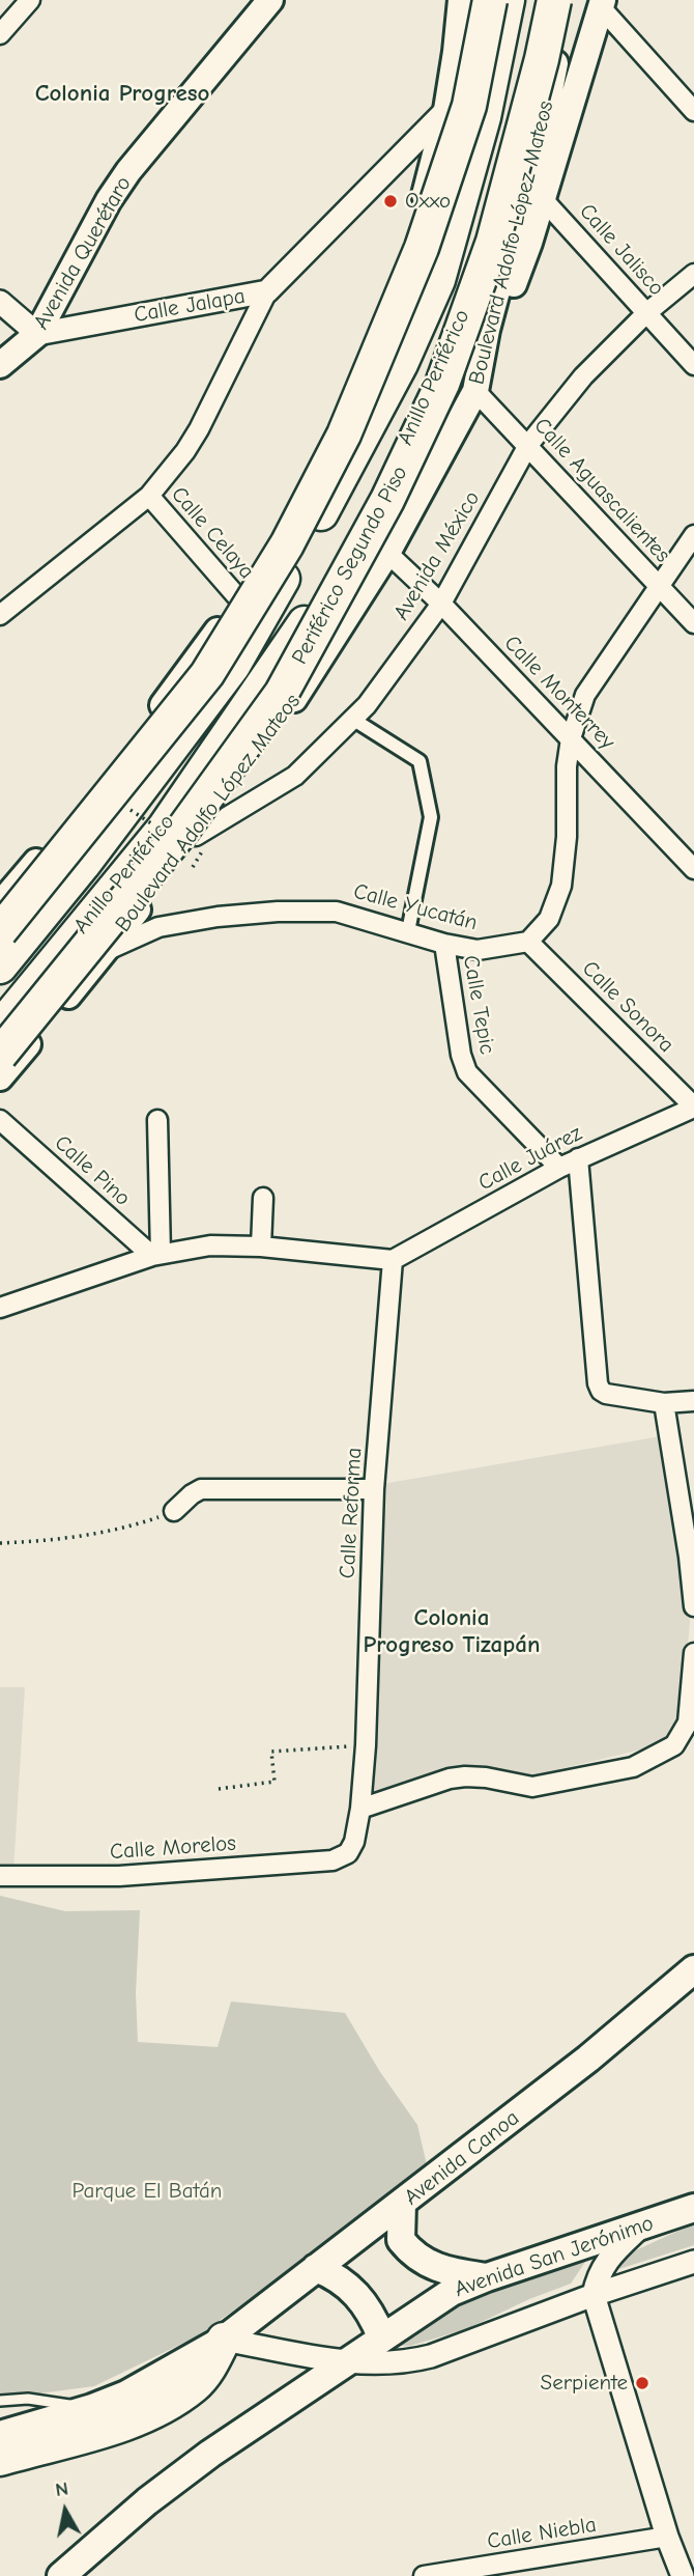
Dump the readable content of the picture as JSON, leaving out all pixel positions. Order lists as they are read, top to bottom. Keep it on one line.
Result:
{"streets":{"highway":["Anillo Periférico","Periférico Segundo Piso"],"main road":["Boulevard Adolfo López Mateos","Avenida Querétaro","Avenida Canoa","Avenida San Jerónimo"],"street":["Calle Jalisco","Calle Jalapa","Calle Aguascalientes","Calle Celaya","Avenida México","Calle Monterrey","Calle Yucatán","Calle Tepic","Calle Sonora","Calle Juárez","Calle Pino","Calle Reforma","Calle Morelos","Calle Niebla"]},"crossings":[["Boulevard Adolfo López Mateos","Calle Aguascalientes"],["Boulevard Adolfo López Mateos","Avenida México"],["Boulevard Adolfo López Mateos","Calle Monterrey"],["Boulevard Adolfo López Mateos","Calle Yucatán"],["Calle Jalisco","Avenida México"],["Avenida Querétaro","Calle Jalapa"],["Calle Aguascalientes","Avenida México"],["Avenida México","Calle Monterrey"],["Calle Yucatán","Calle Tepic"],["Calle Yucatán","Calle Sonora"],["Calle Tepic","Calle Juárez"],["Calle Sonora","Calle Juárez"],["Calle Juárez","Calle Reforma"],["Calle Reforma","Calle Morelos"]],"districts":["Colonia Progreso","Colonia Progreso Tizapán"],"parks":["Parque El Batán"],"places":["Oxxo","Serpiente"],"north":"top"}
